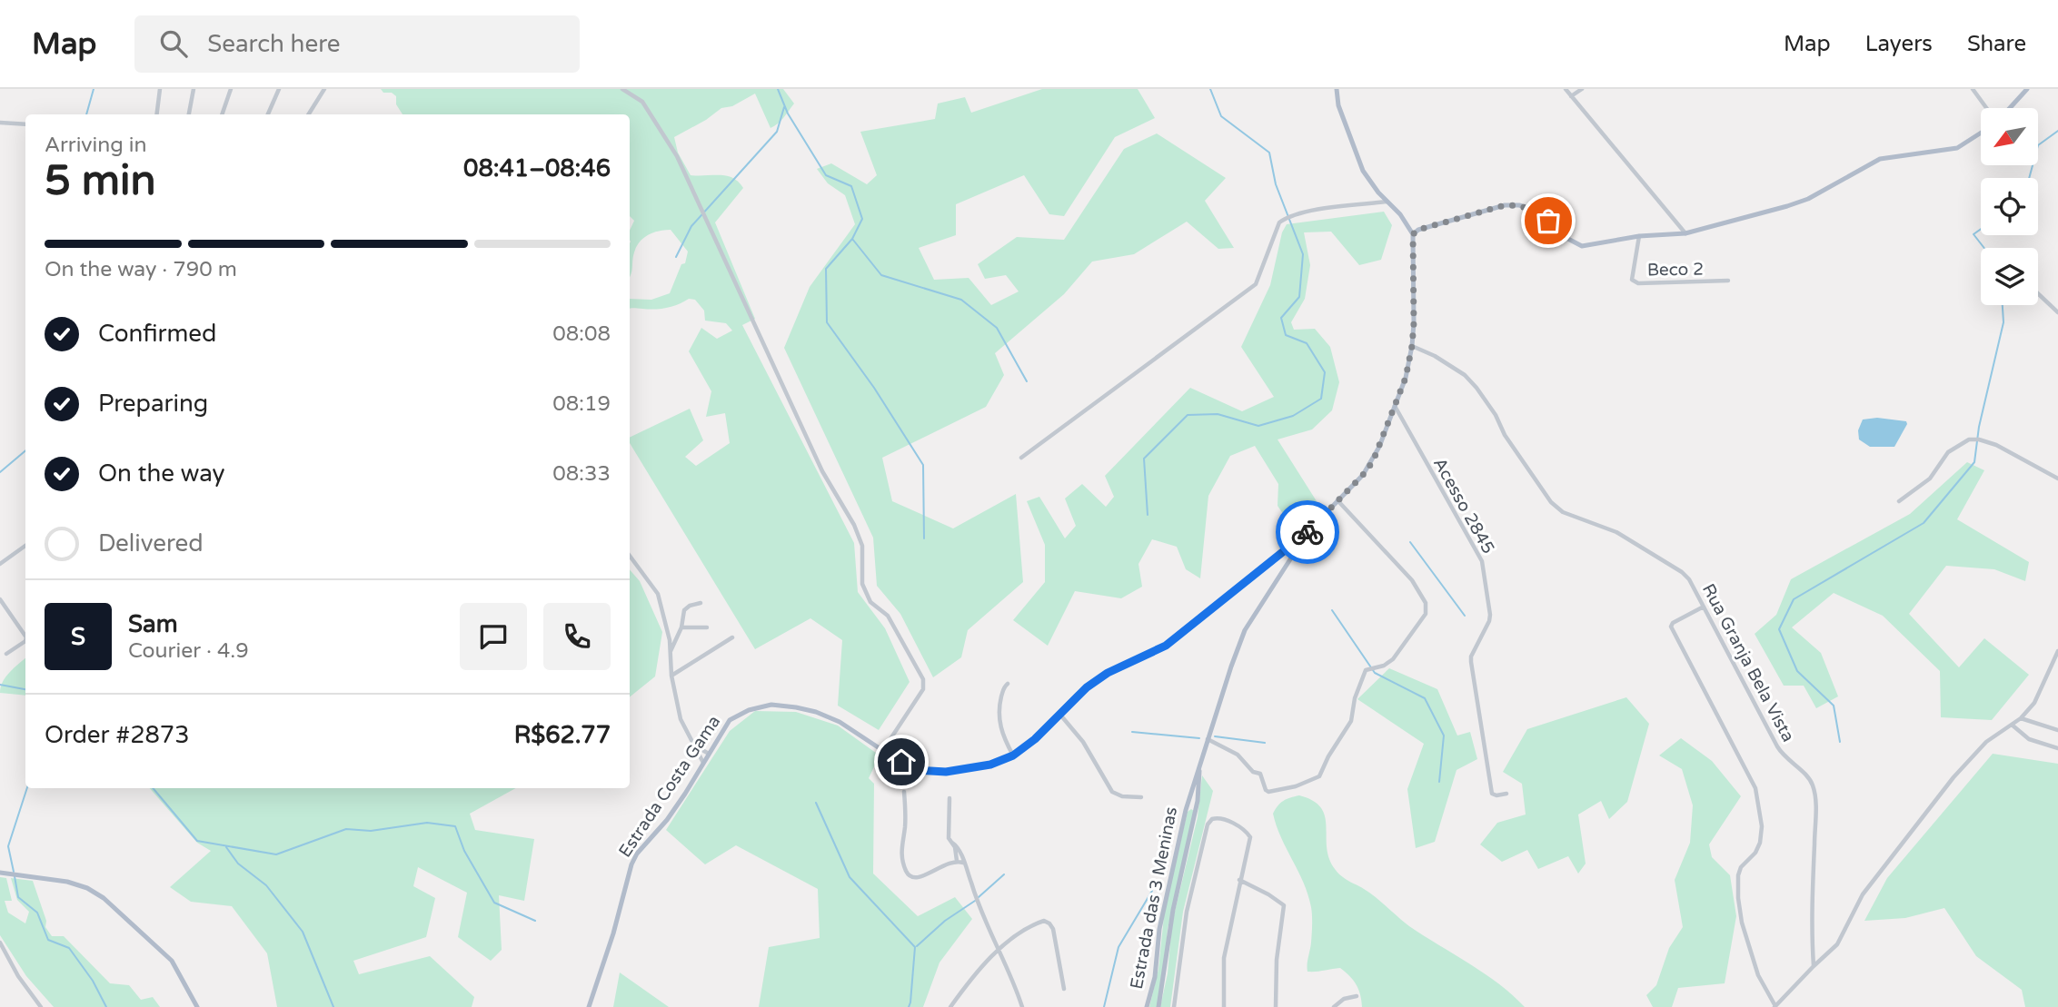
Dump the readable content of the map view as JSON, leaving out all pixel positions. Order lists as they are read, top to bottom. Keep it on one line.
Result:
{"streets":{"main road":["Estrada Costa Gama","Estrada das 3 Meninas"],"street":["Beco 2","Acesso 2845","Rua Granja Bela Vista"]},"crossings":[["Acesso 2845","Estrada Costa Gama"],["Rua Granja Bela Vista","Estrada Costa Gama"],["Estrada Costa Gama","Estrada das 3 Meninas"]],"north":"bottom left","page":{"header":"Map","search":"Search here","nav":["Map","Layers","Share"],"heading":["5 min","Arriving in","08:41–08:46"],"panel":["Sam","Courier · 4.9","Order #2873","R$62.77"],"bar":"On the way · 790 m","list":[["Confirmed","08:08"],["Preparing","08:19"],["On the way","08:33"],"Delivered"],"round":"S"}}
